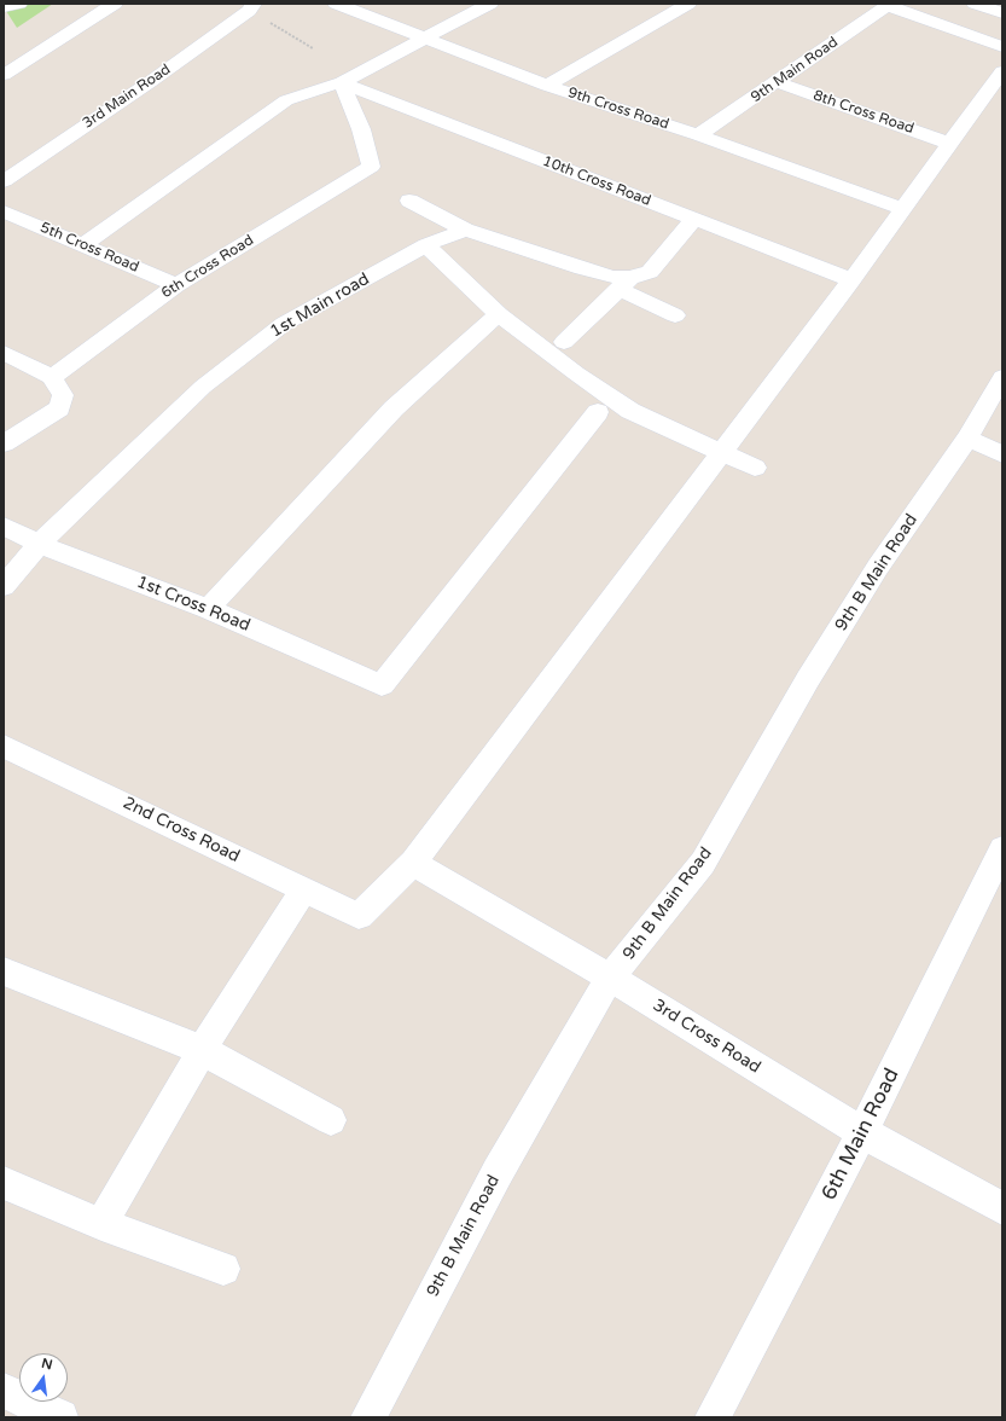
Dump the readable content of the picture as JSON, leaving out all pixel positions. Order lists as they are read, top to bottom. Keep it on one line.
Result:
{"streets":{"street":["9th Main Road","3rd Main Road","9th Cross Road","8th Cross Road","10th Cross Road","5th Cross Road","6th Cross Road","1st Main road","9th B Main Road","1st Cross Road","2nd Cross Road","3rd Cross Road","6th Main Road"]},"crossings":[["9th Main Road","9th Cross Road"],["9th Main Road","8th Cross Road"],["10th Cross Road","6th Cross Road"],["5th Cross Road","6th Cross Road"],["1st Main road","1st Cross Road"],["9th B Main Road","3rd Cross Road"],["2nd Cross Road","3rd Cross Road"],["3rd Cross Road","6th Main Road"]],"north":"top"}
